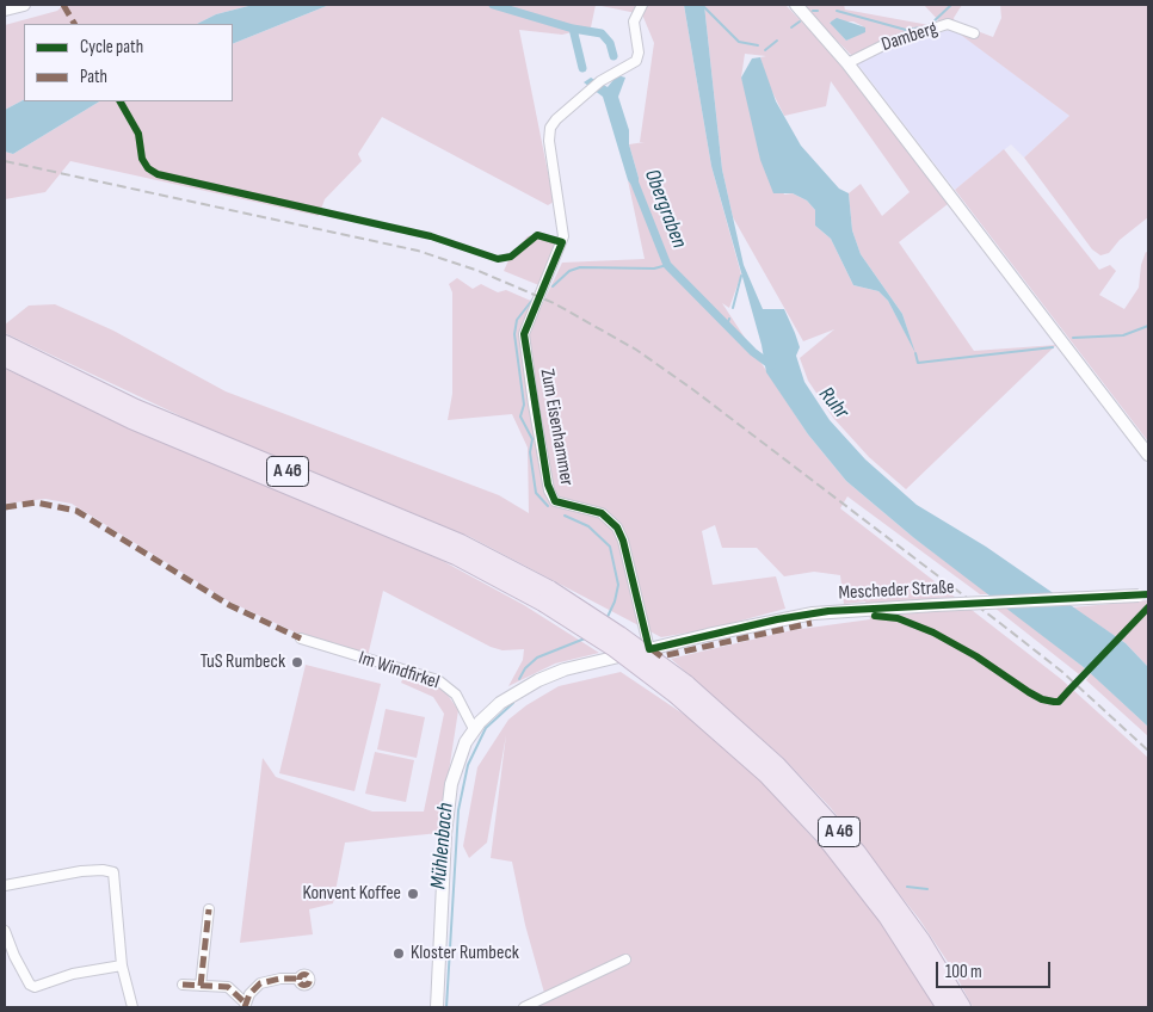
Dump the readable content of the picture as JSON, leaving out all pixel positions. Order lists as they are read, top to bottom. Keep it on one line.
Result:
{"streets":{"highway":["A 46"],"street":["Damberg","Zum Eisenhammer","Mescheder Straße","Im Windfirkel"]},"crossings":[["Zum Eisenhammer","Mescheder Straße"],["Mescheder Straße","Im Windfirkel"]],"water":["Obergraben","Ruhr","Mühlenbach"],"places":["TuS Rumbeck","Konvent Koffee","Kloster Rumbeck"],"legend":["Cycle path","Path"],"scale_bar":"100 m"}
